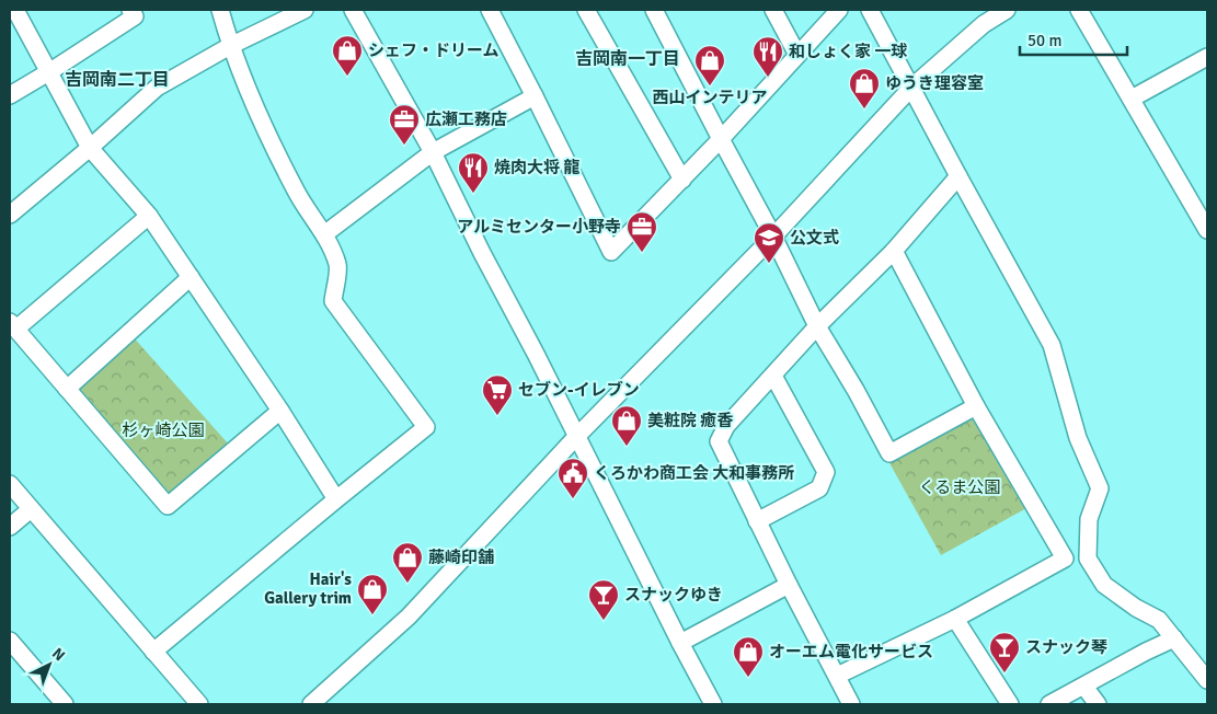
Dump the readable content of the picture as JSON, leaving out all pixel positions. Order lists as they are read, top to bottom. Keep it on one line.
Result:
{"districts":["吉岡南一丁目","吉岡南二丁目"],"parks":["杉ヶ崎公園","くるま公園"],"places":{"shop":["シェフ・ドリーム","西山インテリア","ゆうき理容室","美粧院 癒香","藤崎印舗","Hair's Gallery trim","オーエム電化サービス"],"restaurant":["和しょく家 一球","焼肉大将 龍"],"office":["広瀬工務店","アルミセンター小野寺"],"school or university":["公文式"],"supermarket":["セブン-イレブン"],"public building":["くろかわ商工会 大和事務所"],"bar":["スナックゆき","スナック琴"]},"scale_bar":"50 m","north":"top right"}
